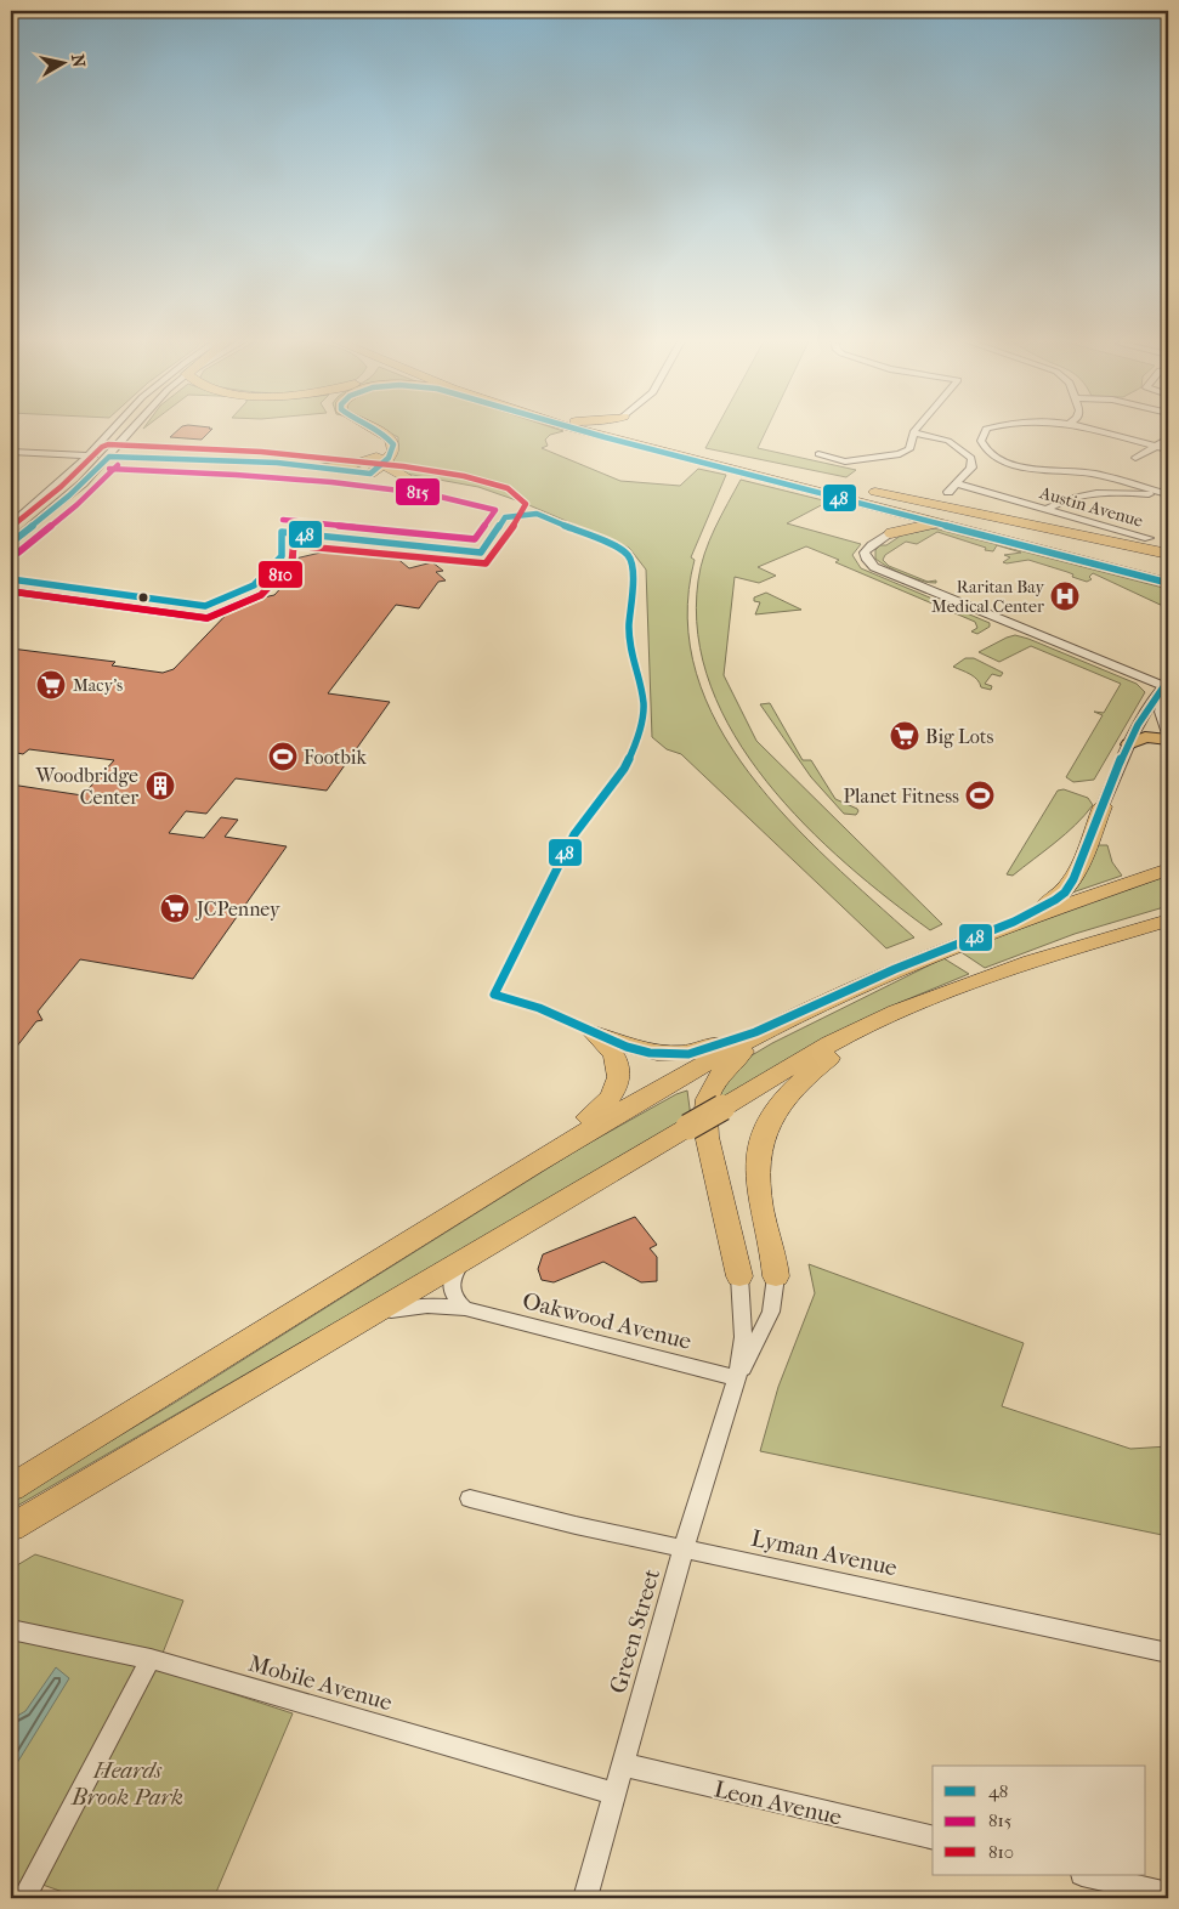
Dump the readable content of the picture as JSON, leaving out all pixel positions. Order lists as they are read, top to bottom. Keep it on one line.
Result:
{"streets":{"street":["Austin Avenue","Oakwood Avenue","Lyman Avenue","Green Street","Mobile Avenue","Leon Avenue"]},"crossings":[["Oakwood Avenue","Green Street"],["Lyman Avenue","Green Street"],["Green Street","Mobile Avenue"],["Green Street","Leon Avenue"]],"parks":["Heards Brook Park"],"places":{"hospital":["Raritan Bay Medical Center"],"supermarket":["Macy's","Big Lots","JCPenney"],"sports":["Footbik","Planet Fitness"],"building":["Woodbridge Center"]},"lines":["transit line 48","transit line 810","transit line 815"],"legend":["48","815","810"],"north":"right"}
